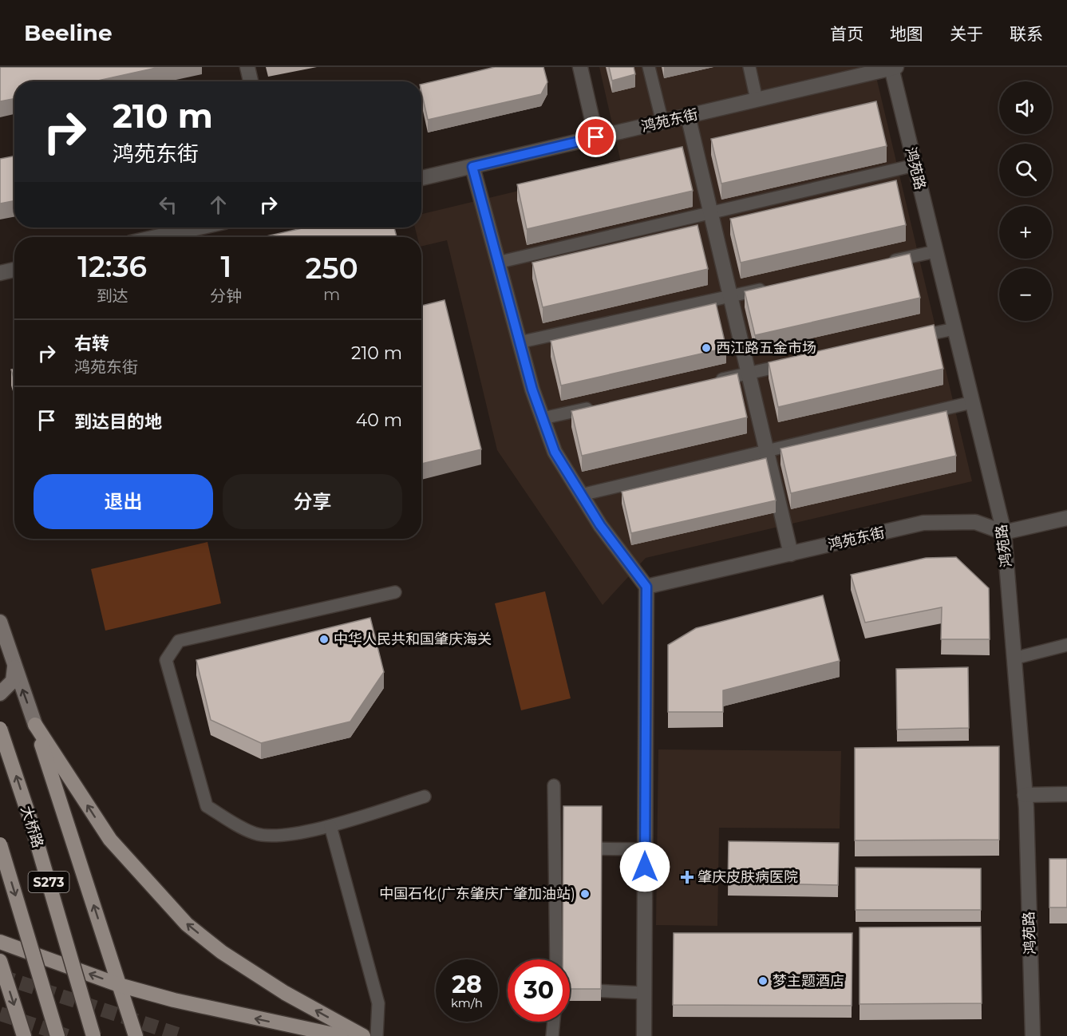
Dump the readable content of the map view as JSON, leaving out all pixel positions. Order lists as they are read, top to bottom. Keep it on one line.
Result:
{"streets":{"main road":["大桥路","S273"],"street":["鸿苑东街","鸿苑路"]},"crossings":[["鸿苑东街","鸿苑路"]],"places":{"other":["西江路五金市场","中华人民共和国肇庆海关","中国石化(广东肇庆广肇加油站)","梦主题酒店"],"health":["肇庆皮肤病医院"]},"page":{"header":"Beeline","nav":["首页","地图","关于","联系"],"map_buttons":["+","−"],"turn":["210 m","鸿苑东街"],"eta":["12:36","到达","1","分钟","250","m"],"list":[{"name":"右转","note":"鸿苑东街","value":"210 m"},{"name":"到达目的地","value":"40 m"}],"buttons":["退出","分享"],"speed":"28 km/h","limit":"30"}}
